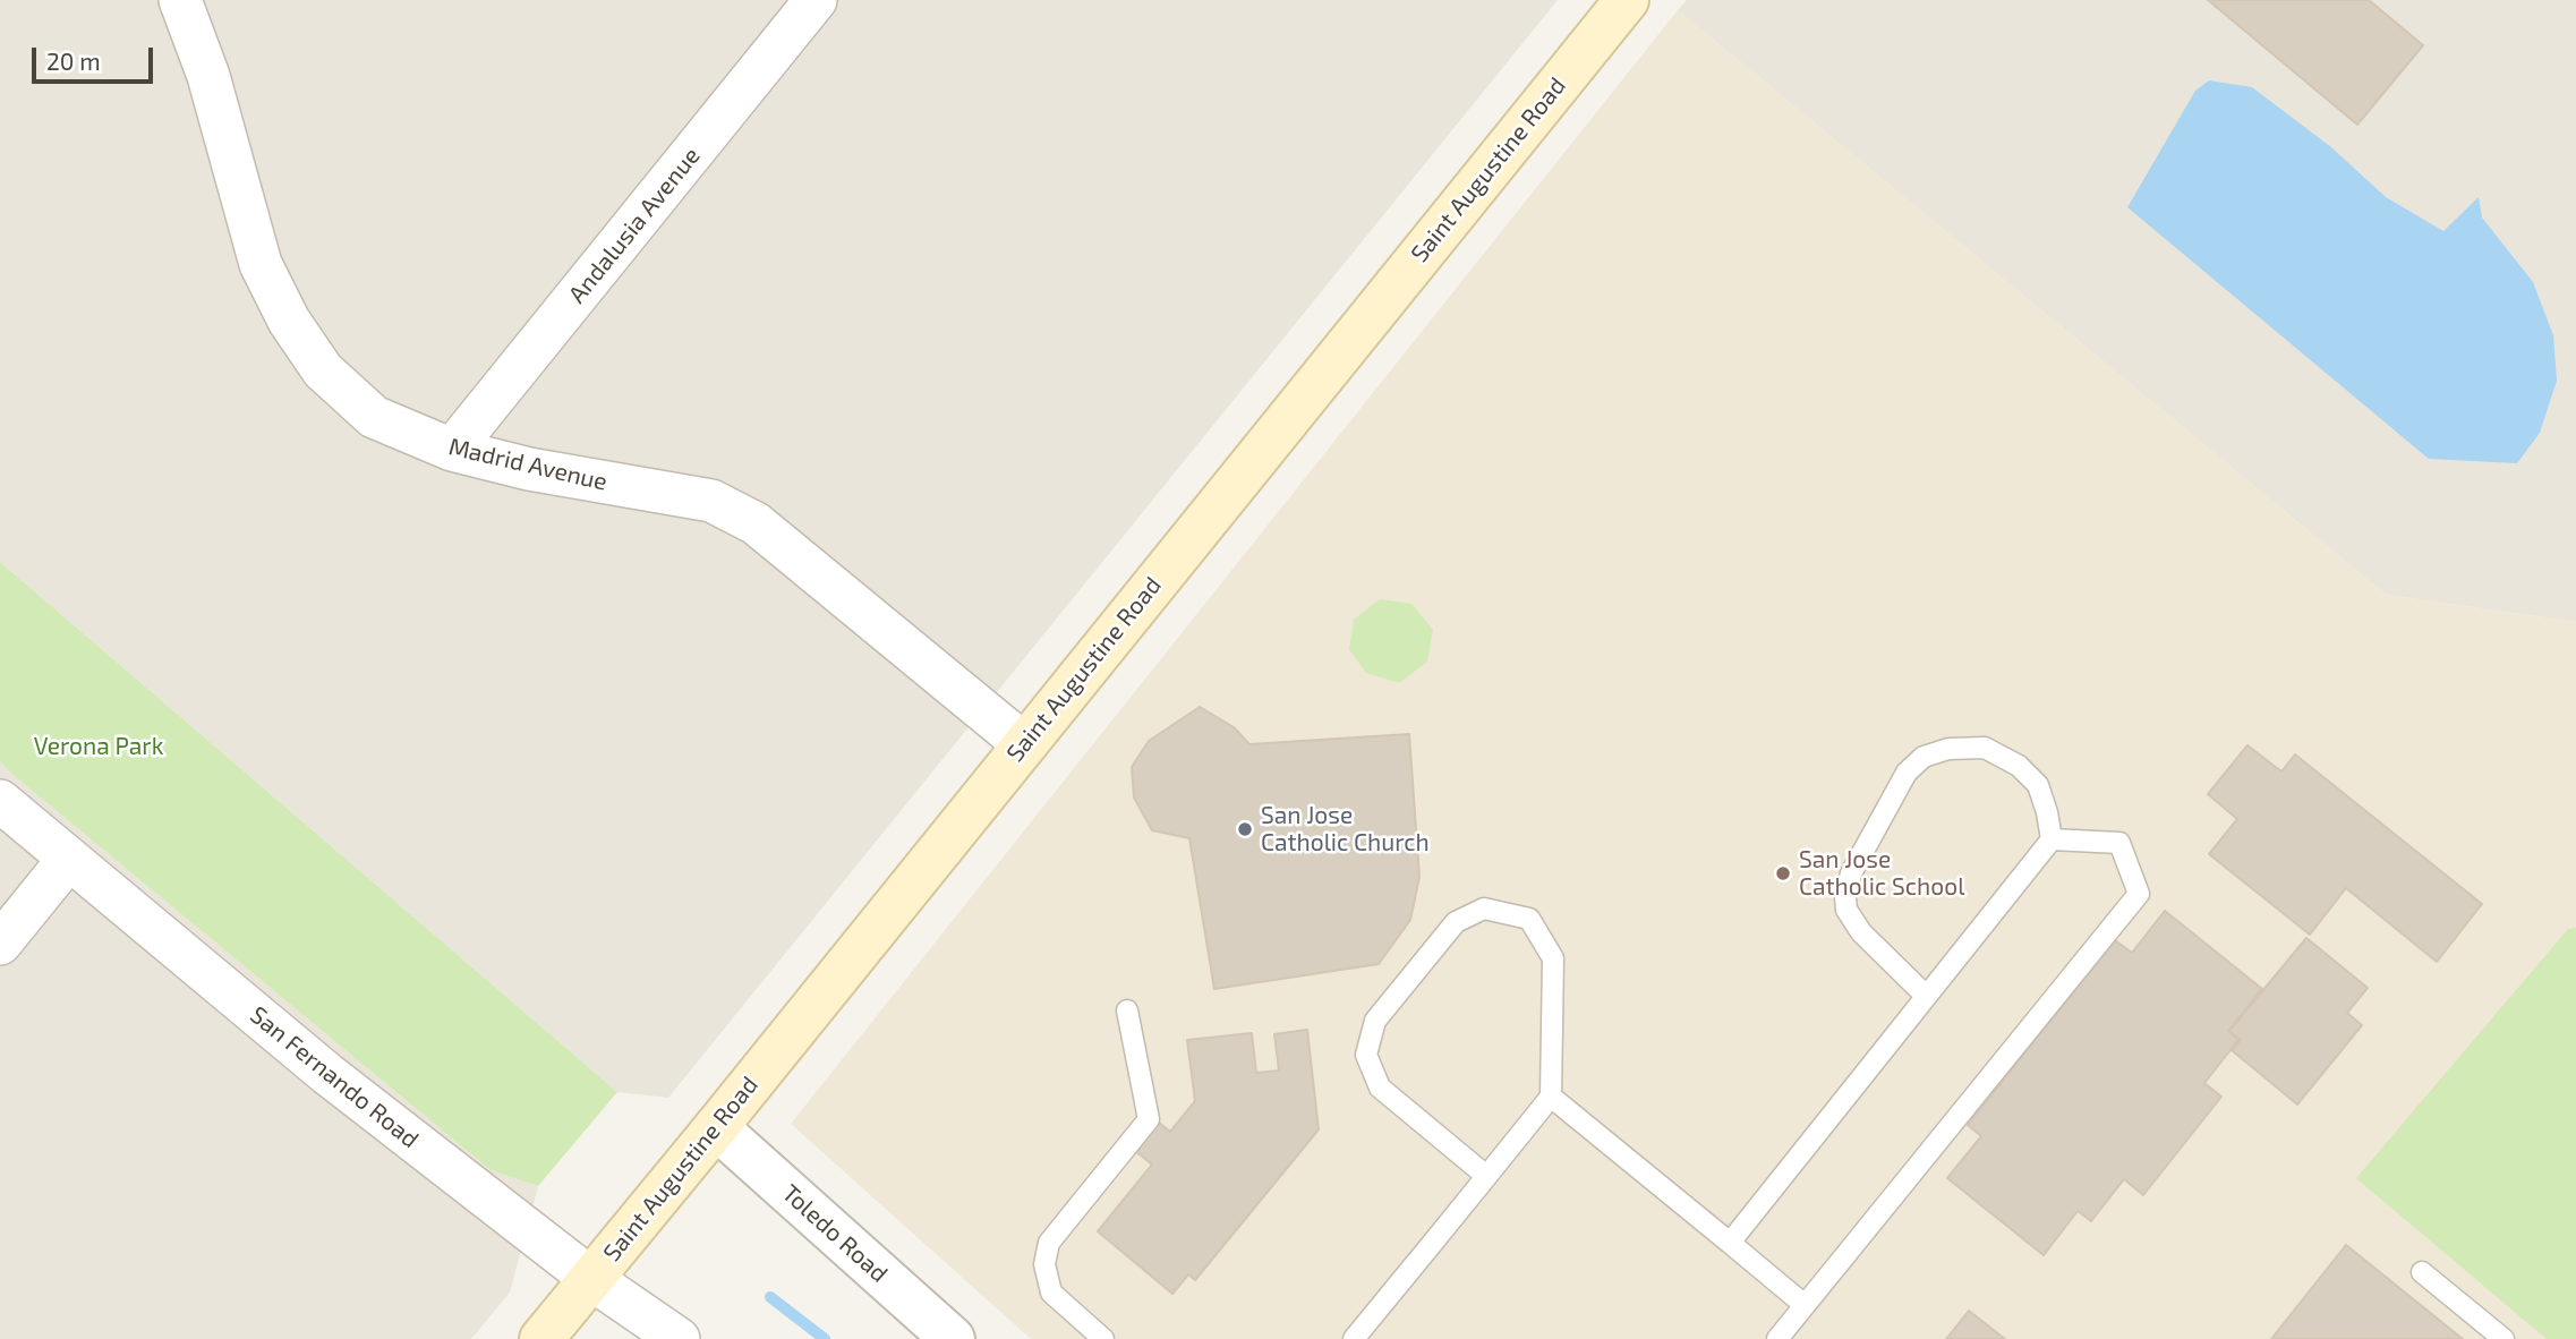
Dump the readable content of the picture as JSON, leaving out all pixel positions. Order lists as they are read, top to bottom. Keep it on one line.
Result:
{"streets":{"main road":["Saint Augustine Road"],"street":["Andalusia Avenue","Madrid Avenue","San Fernando Road","Toledo Road"]},"crossings":[["Saint Augustine Road","Madrid Avenue"],["Saint Augustine Road","San Fernando Road"],["Saint Augustine Road","Toledo Road"],["Andalusia Avenue","Madrid Avenue"]],"parks":["Verona Park"],"places":["San Jose Catholic Church","San Jose Catholic School"],"scale_bar":"20 m"}
